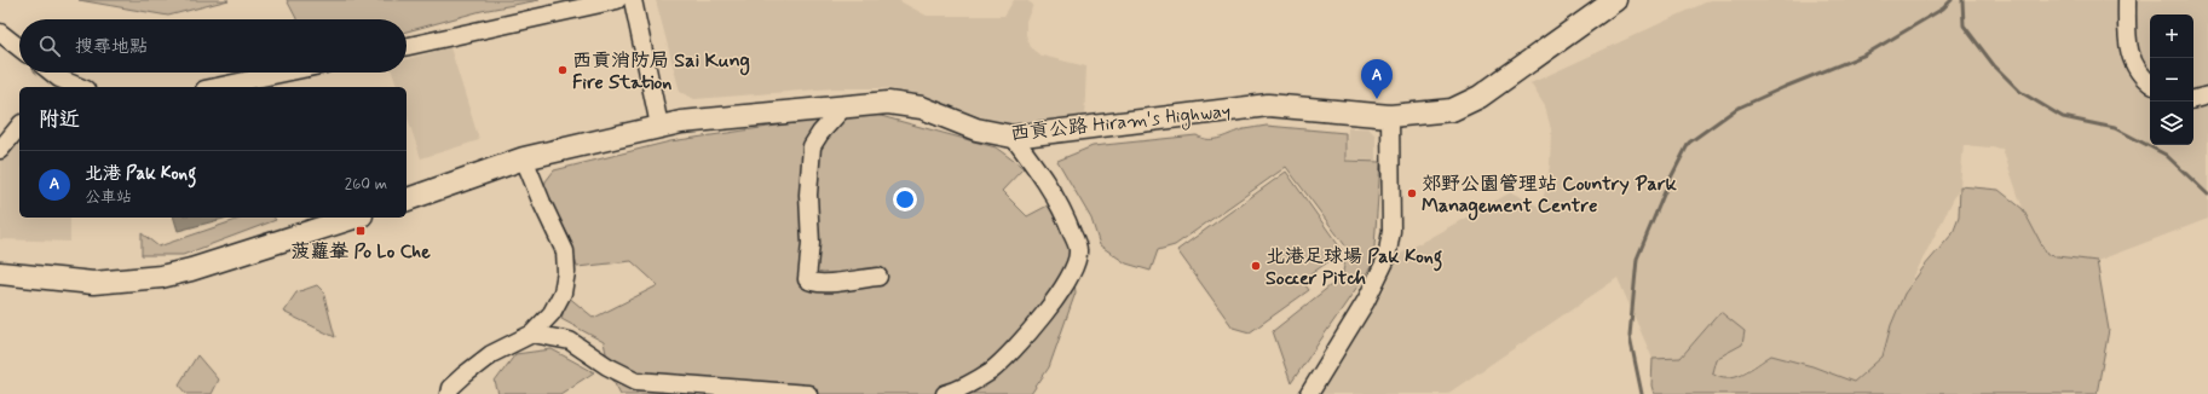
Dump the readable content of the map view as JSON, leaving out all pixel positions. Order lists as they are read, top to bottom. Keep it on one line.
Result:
{"streets":{"main road":["西貢公路 Hiram's Highway"]},"places":{"other":["西貢消防局 Sai Kung Fire Station","郊野公園管理站 Country Park Management Centre","北港足球場 Pak Kong Soccer Pitch"],"transit":["菠蘿輋 Po Lo Che"]},"page":{"map_buttons":["+","−"],"search":"搜尋地點","pins":"A","heading":"附近","list":[{"mark":"A","name":"北港 Pak Kong","note":"公車站","value":"260 m"}]}}
